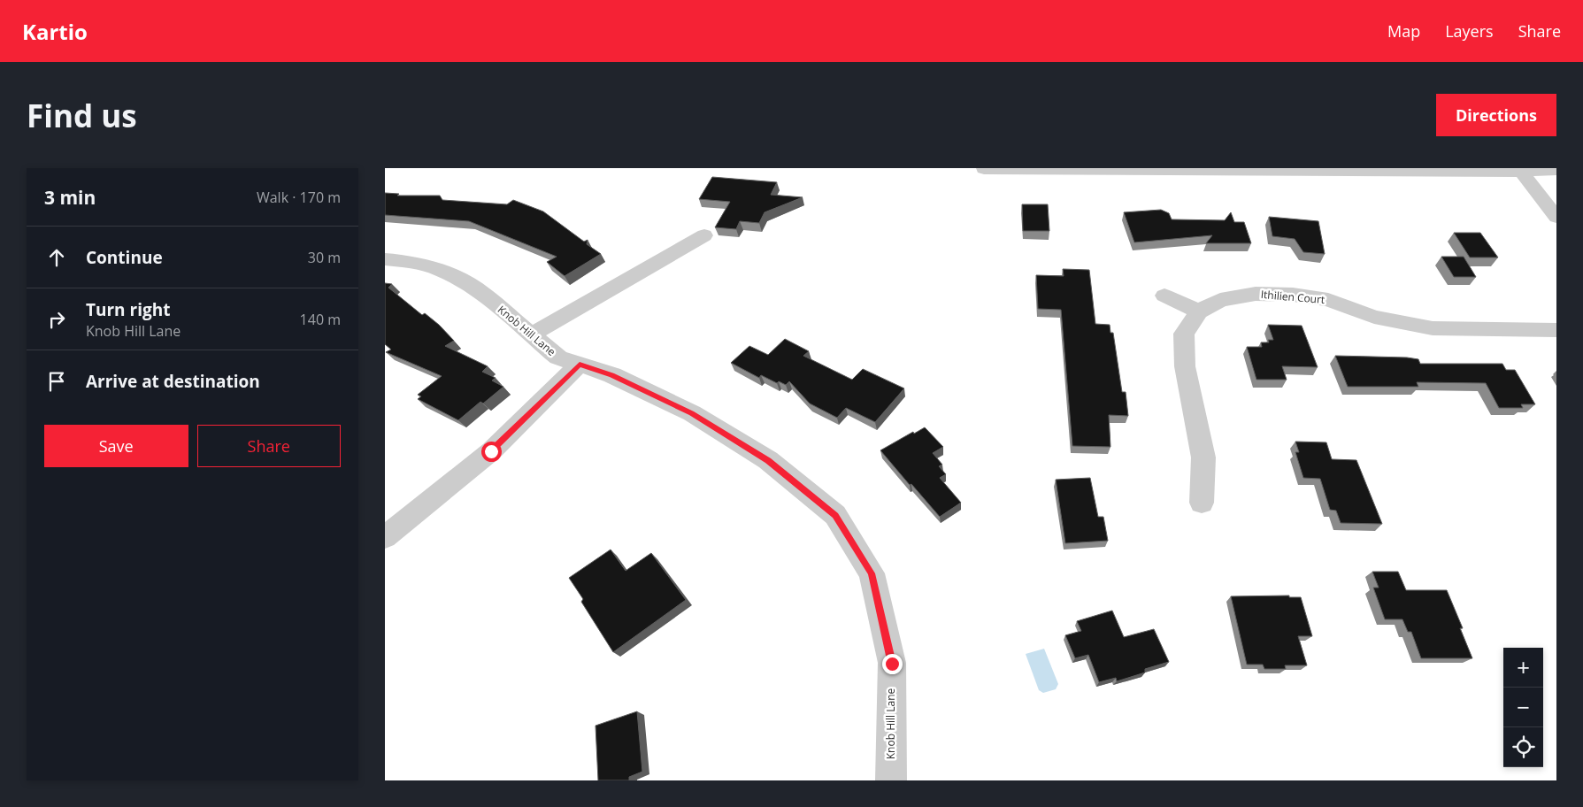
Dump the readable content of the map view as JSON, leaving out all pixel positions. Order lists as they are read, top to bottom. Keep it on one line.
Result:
{"streets":{"street":["Ithilien Court","Knob Hill Lane"]},"page":{"header":"Kartio","nav":["Map","Layers","Share"],"buttons":["Directions",["Save","Share"]],"title":"Find us","heading":["3 min","Walk · 170 m"],"list":[["Continue","30 m"],["Turn right","Knob Hill Lane","140 m"],"Arrive at destination"],"map_buttons":["+","−"]}}
